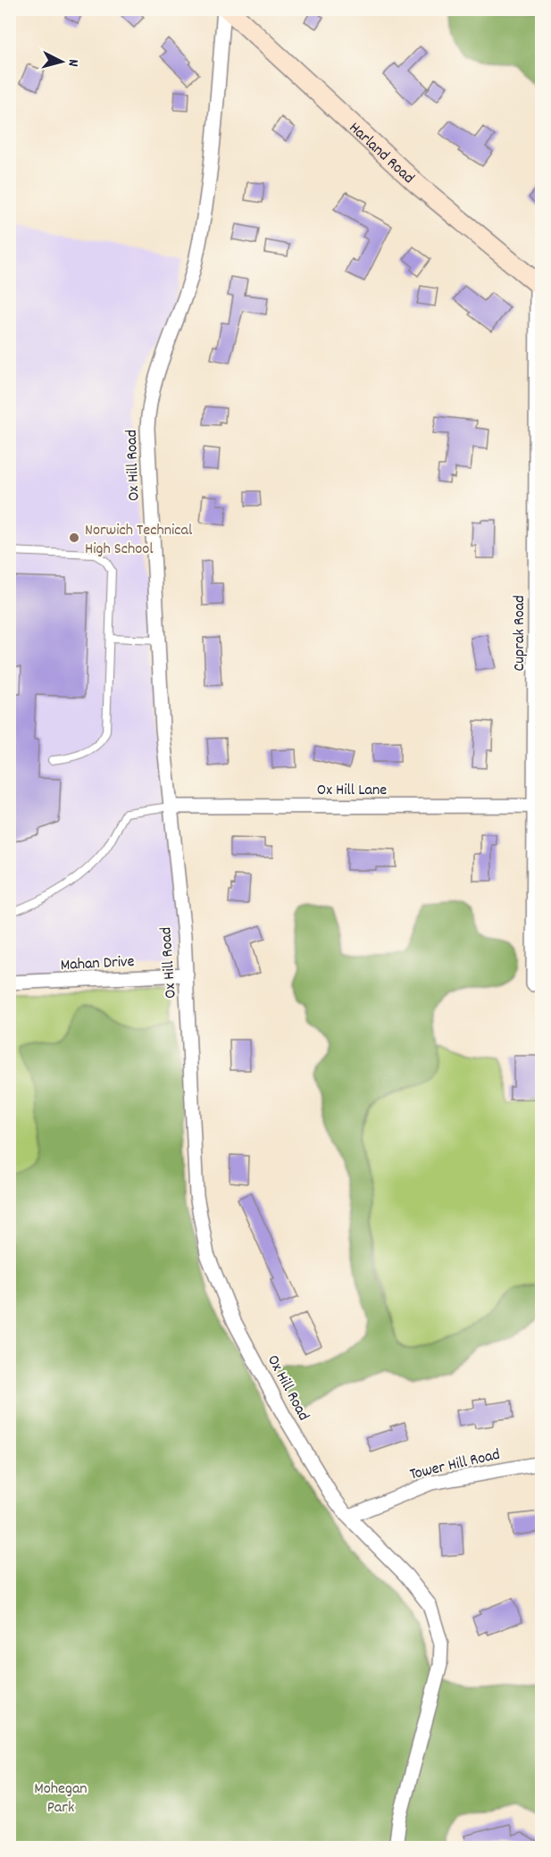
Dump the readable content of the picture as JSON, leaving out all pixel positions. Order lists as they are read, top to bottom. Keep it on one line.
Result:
{"streets":{"main road":["Harland Road"],"street":["Ox Hill Road","Cuprak Road","Ox Hill Lane","Mahan Drive","Tower Hill Road"]},"crossings":[["Harland Road","Cuprak Road"],["Ox Hill Road","Ox Hill Lane"],["Ox Hill Road","Mahan Drive"],["Ox Hill Road","Tower Hill Road"],["Cuprak Road","Ox Hill Lane"]],"parks":["Mohegan Park"],"places":["Norwich Technical High School"],"north":"right"}
